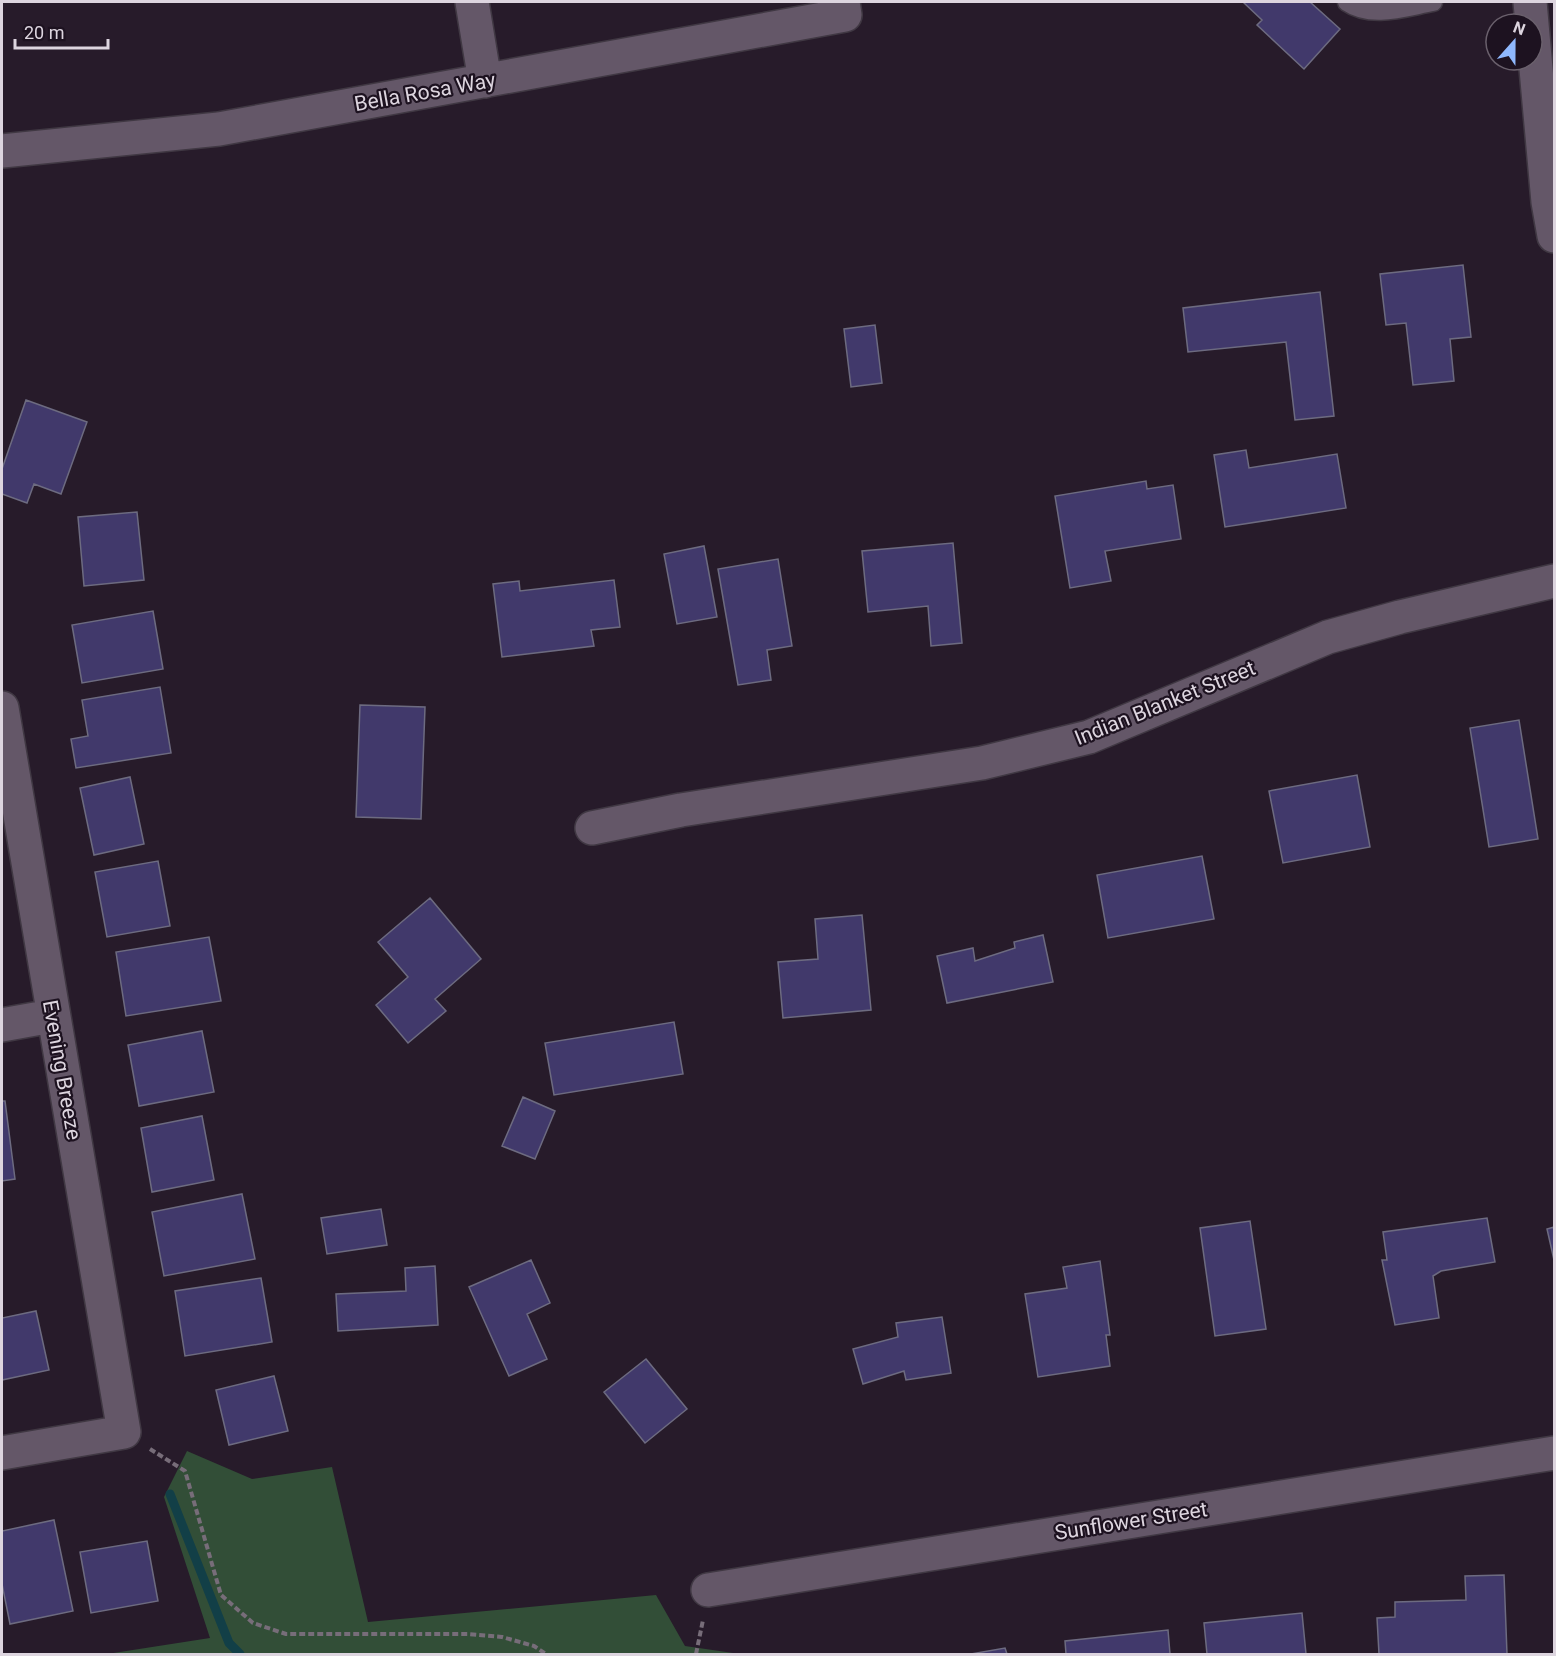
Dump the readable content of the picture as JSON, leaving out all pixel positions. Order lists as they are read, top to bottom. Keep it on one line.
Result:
{"streets":{"street":["Bella Rosa Way","Indian Blanket Street","Evening Breeze","Sunflower Street"]},"scale_bar":"20 m","north":"top"}
